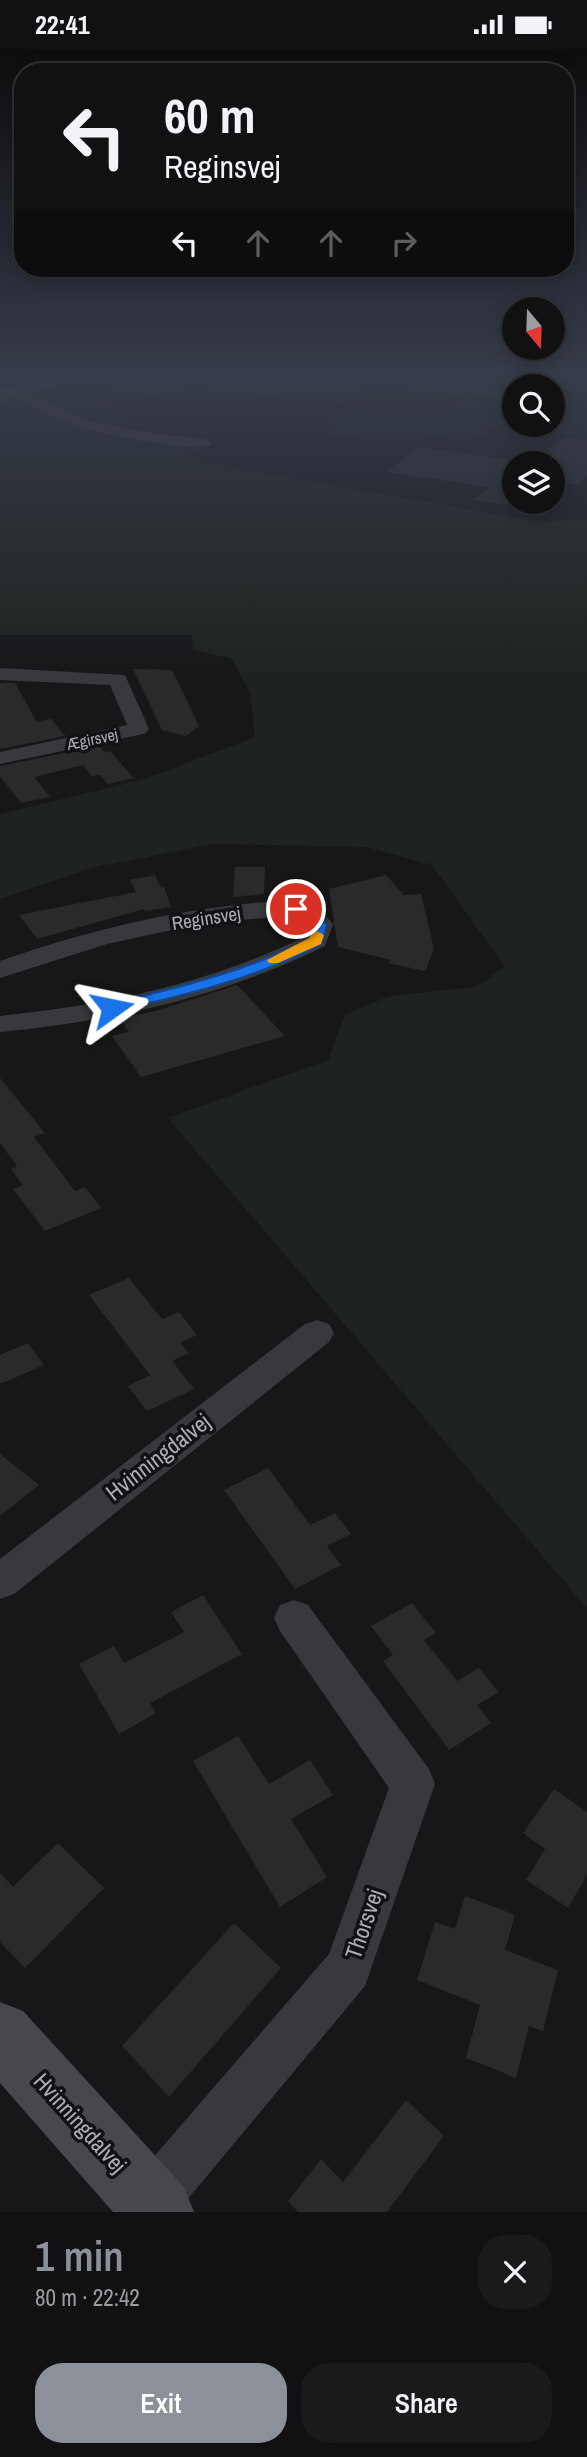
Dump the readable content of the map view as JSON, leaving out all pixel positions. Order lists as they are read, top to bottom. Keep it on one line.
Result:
{"streets":{"street":["Ægirsvej","Reginsvej","Hvinningdalvej","Thorsvej"]},"crossings":[["Hvinningdalvej","Thorsvej"]],"north":"bottom","page":{"status":"22:41","turn":["60 m","Reginsvej"],"heading":["1 min","80 m · 22:42"],"buttons":["Exit","Share"]}}
